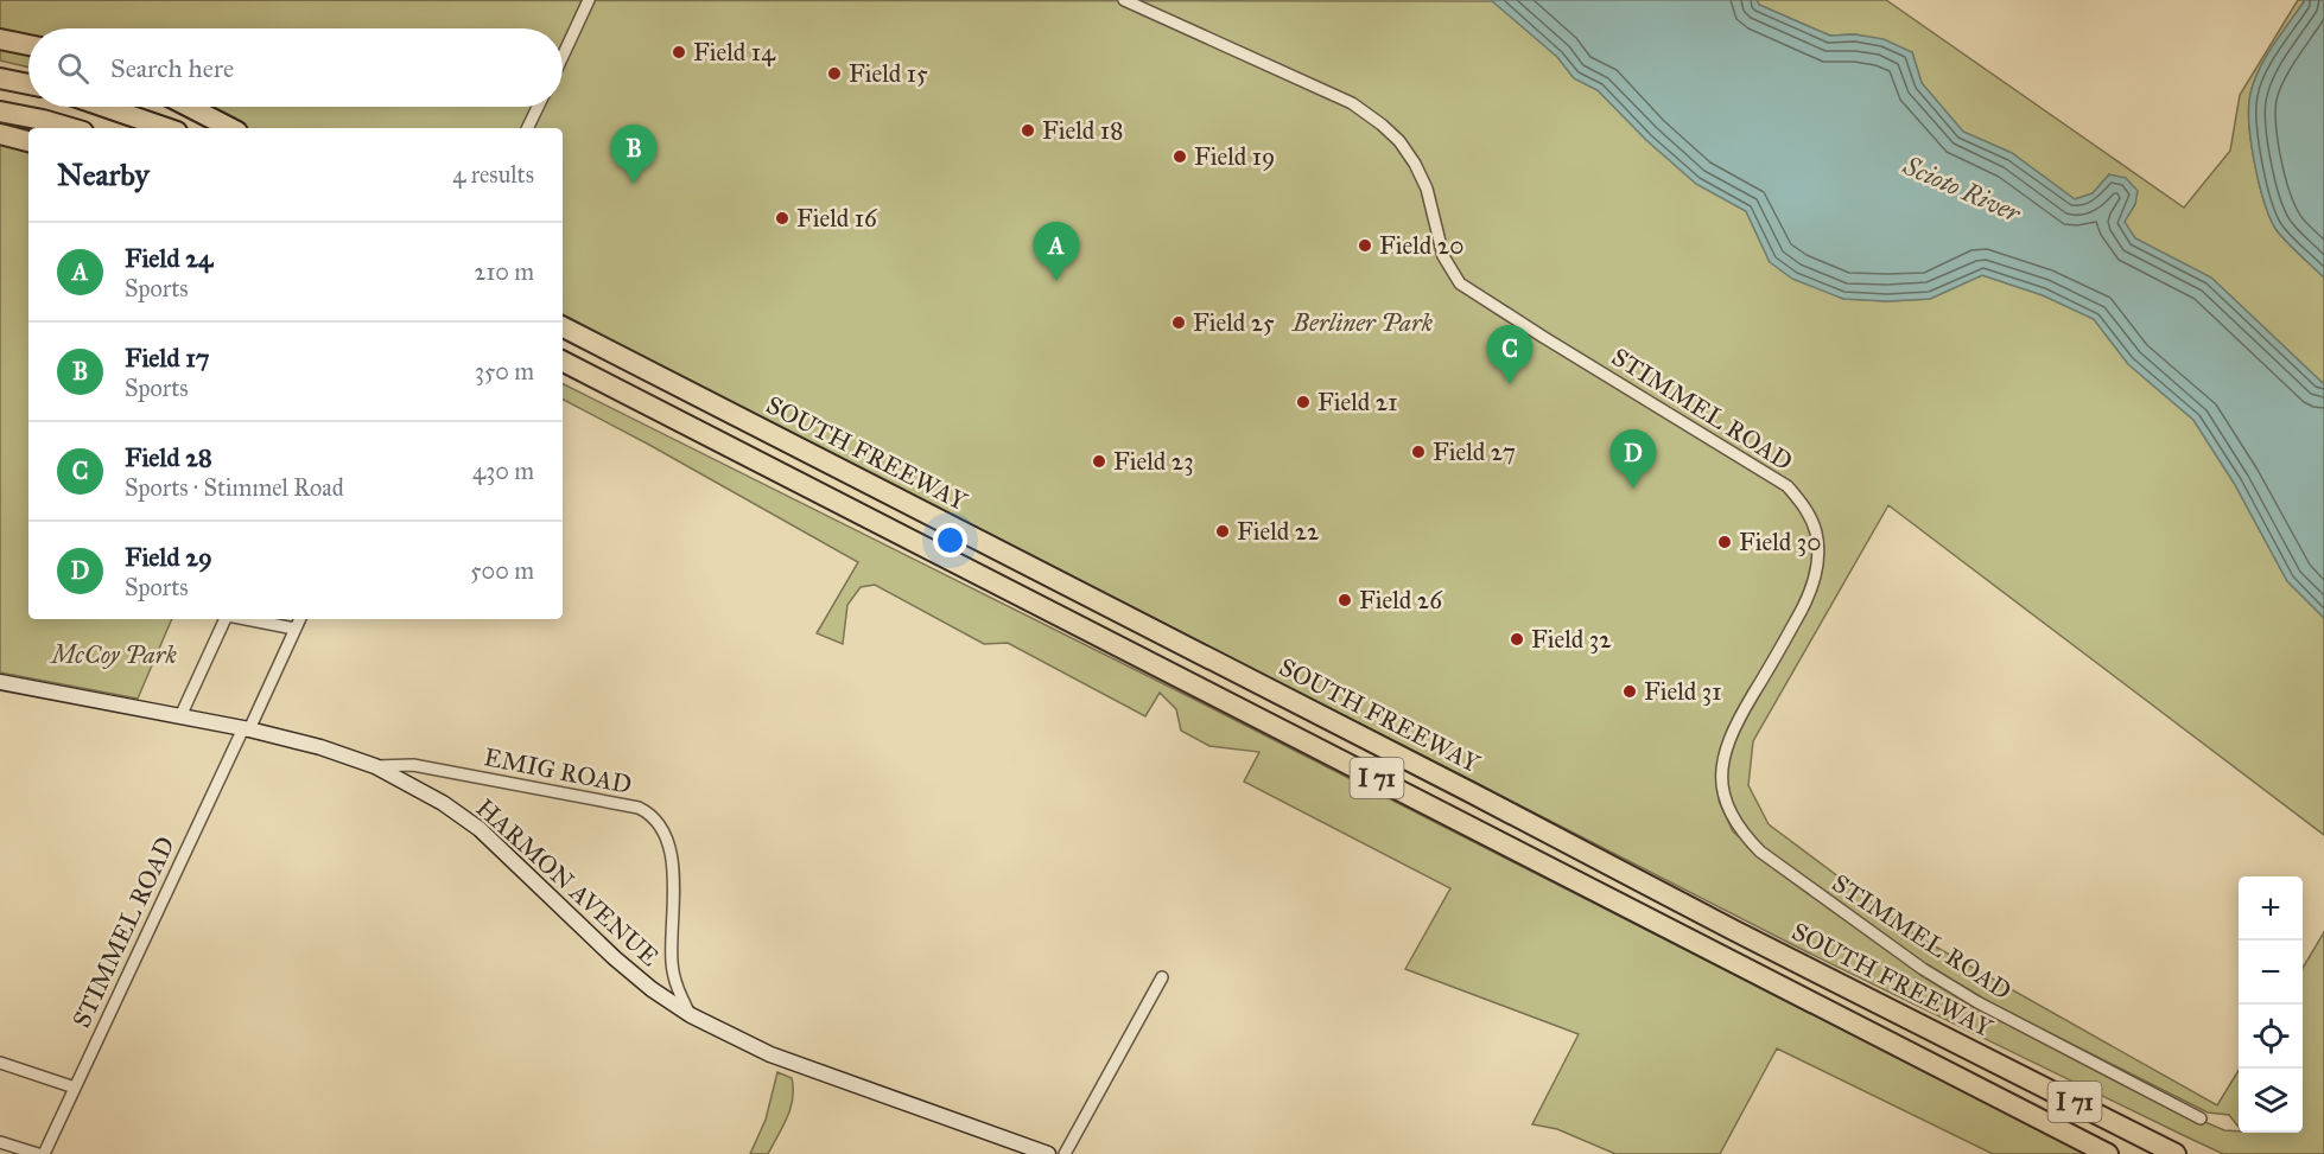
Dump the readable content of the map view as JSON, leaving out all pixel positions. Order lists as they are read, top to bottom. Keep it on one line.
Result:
{"streets":{"highway":["SOUTH FREEWAY","I 71"],"main road":["HARMON AVENUE"],"street":["STIMMEL ROAD","EMIG ROAD"]},"crossings":[["STIMMEL ROAD","HARMON AVENUE"],["EMIG ROAD","HARMON AVENUE"]],"water":["Scioto River"],"parks":["Berliner Park","McCoy Park"],"places":["Field 14","Field 15","Field 18","Field 19","Field 16","Field 20","Field 25","Field 21","Field 27","Field 23","Field 22","Field 30","Field 26","Field 32","Field 31"],"page":{"search":"Search here","pins":["B","A","C","D"],"heading":["Nearby","4 results"],"list":[{"mark":"A","name":"Field 24","note":"Sports","value":"210 m"},{"mark":"B","name":"Field 17","note":"Sports","value":"350 m"},{"mark":"C","name":"Field 28","note":"Sports · Stimmel Road","value":"430 m"},{"mark":"D","name":"Field 29","note":"Sports","value":"500 m"}],"map_buttons":["+","−"]}}
